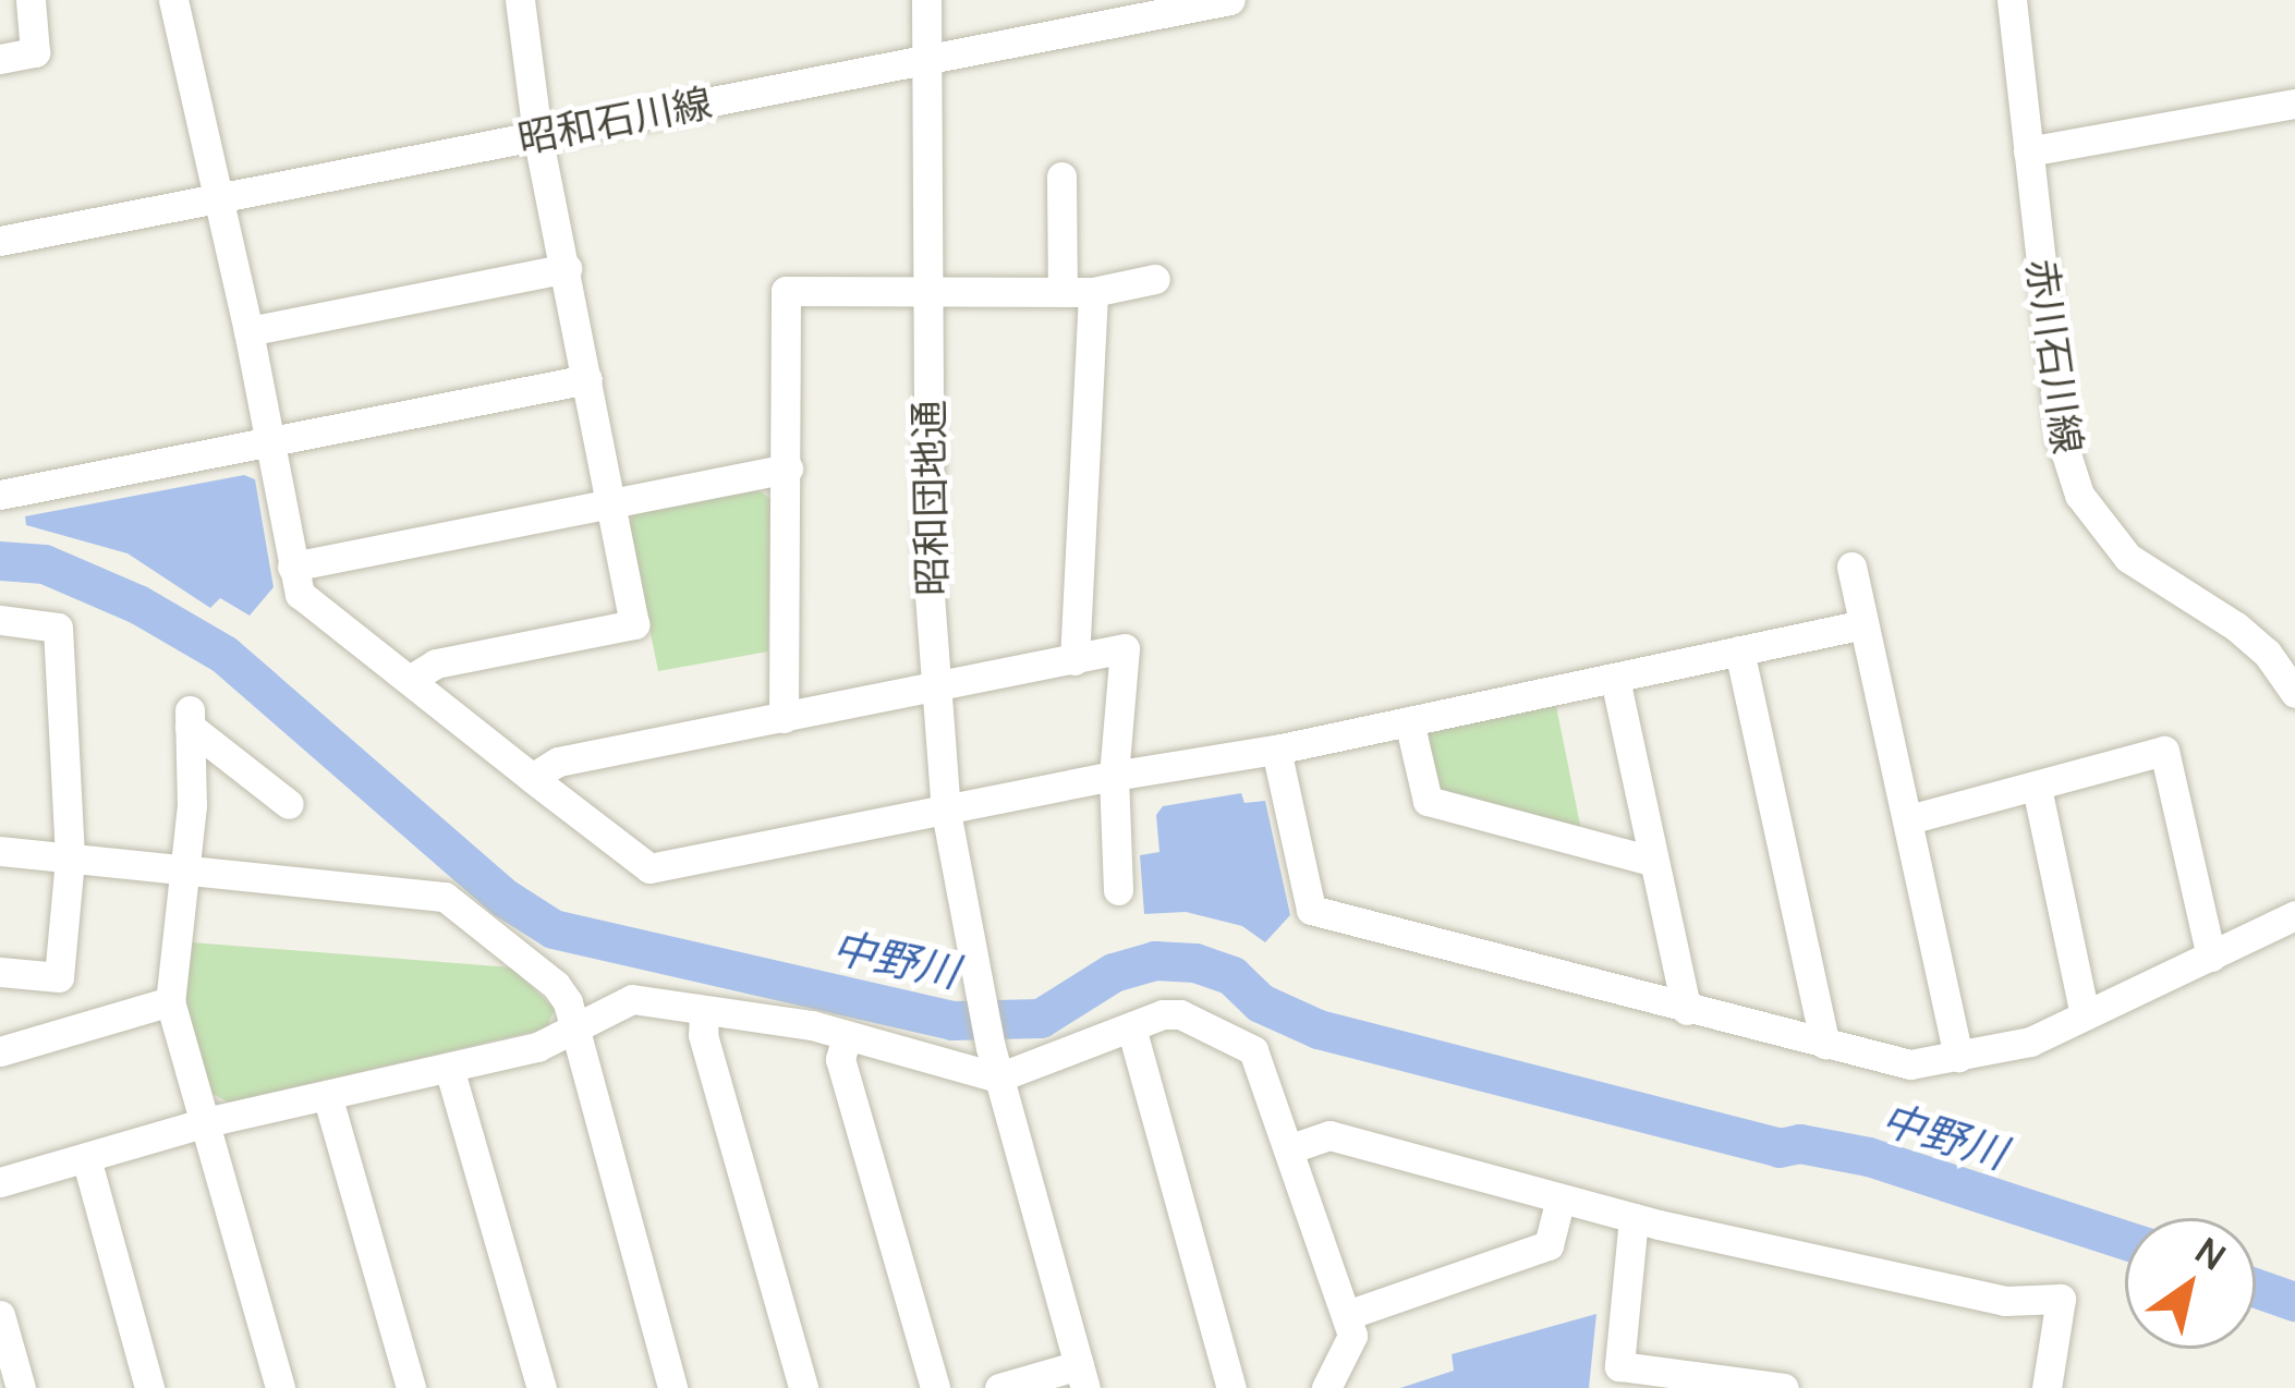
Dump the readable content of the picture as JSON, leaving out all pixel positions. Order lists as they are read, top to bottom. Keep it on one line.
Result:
{"streets":{"street":["昭和石川線","赤川石川線","昭和団地通"]},"crossings":[["昭和石川線","昭和団地通"]],"water":["中野川"],"north":"top right"}
